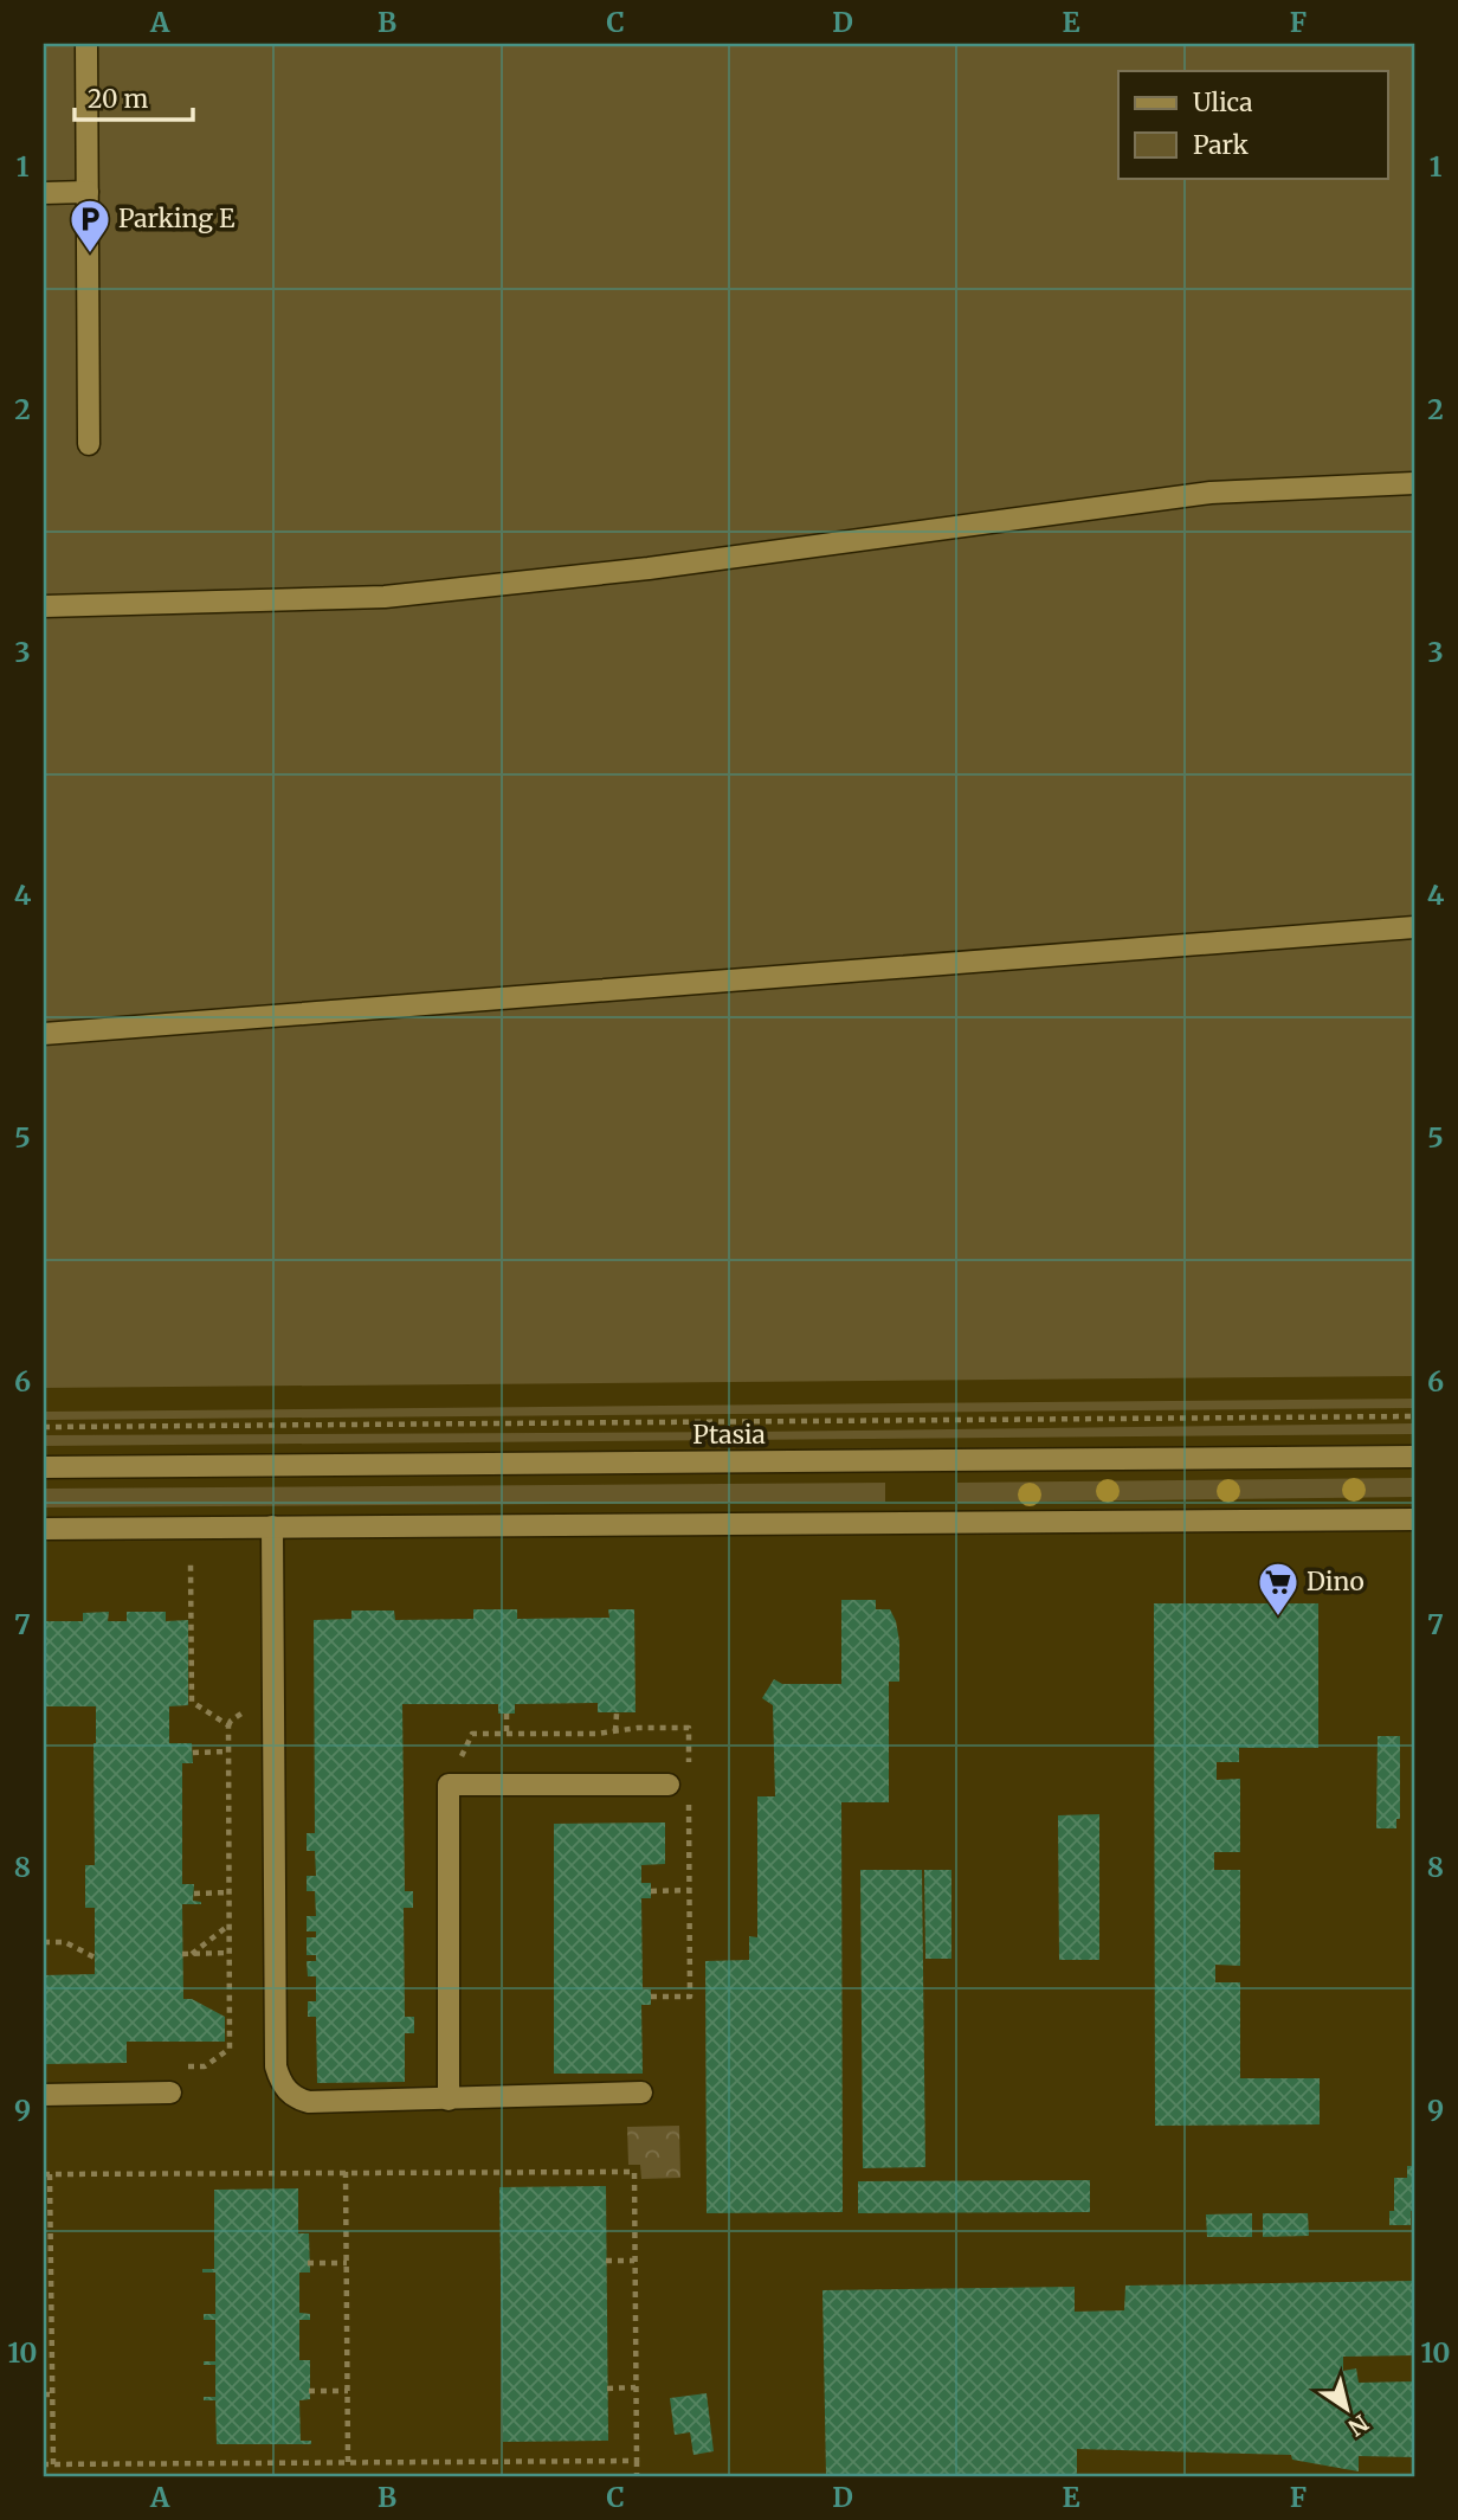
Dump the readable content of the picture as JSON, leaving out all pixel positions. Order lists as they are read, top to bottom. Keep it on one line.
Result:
{"streets":{"street":["Ptasia"]},"places":{"parking":["Parking E"],"supermarket":["Dino"]},"legend":["Ulica","Park"],"scale_bar":"20 m","north":"bottom right","grid":{"columns":["A","B","C","D","E","F"],"rows":["1","2","3","4","5","6","7","8","9","10"]}}
